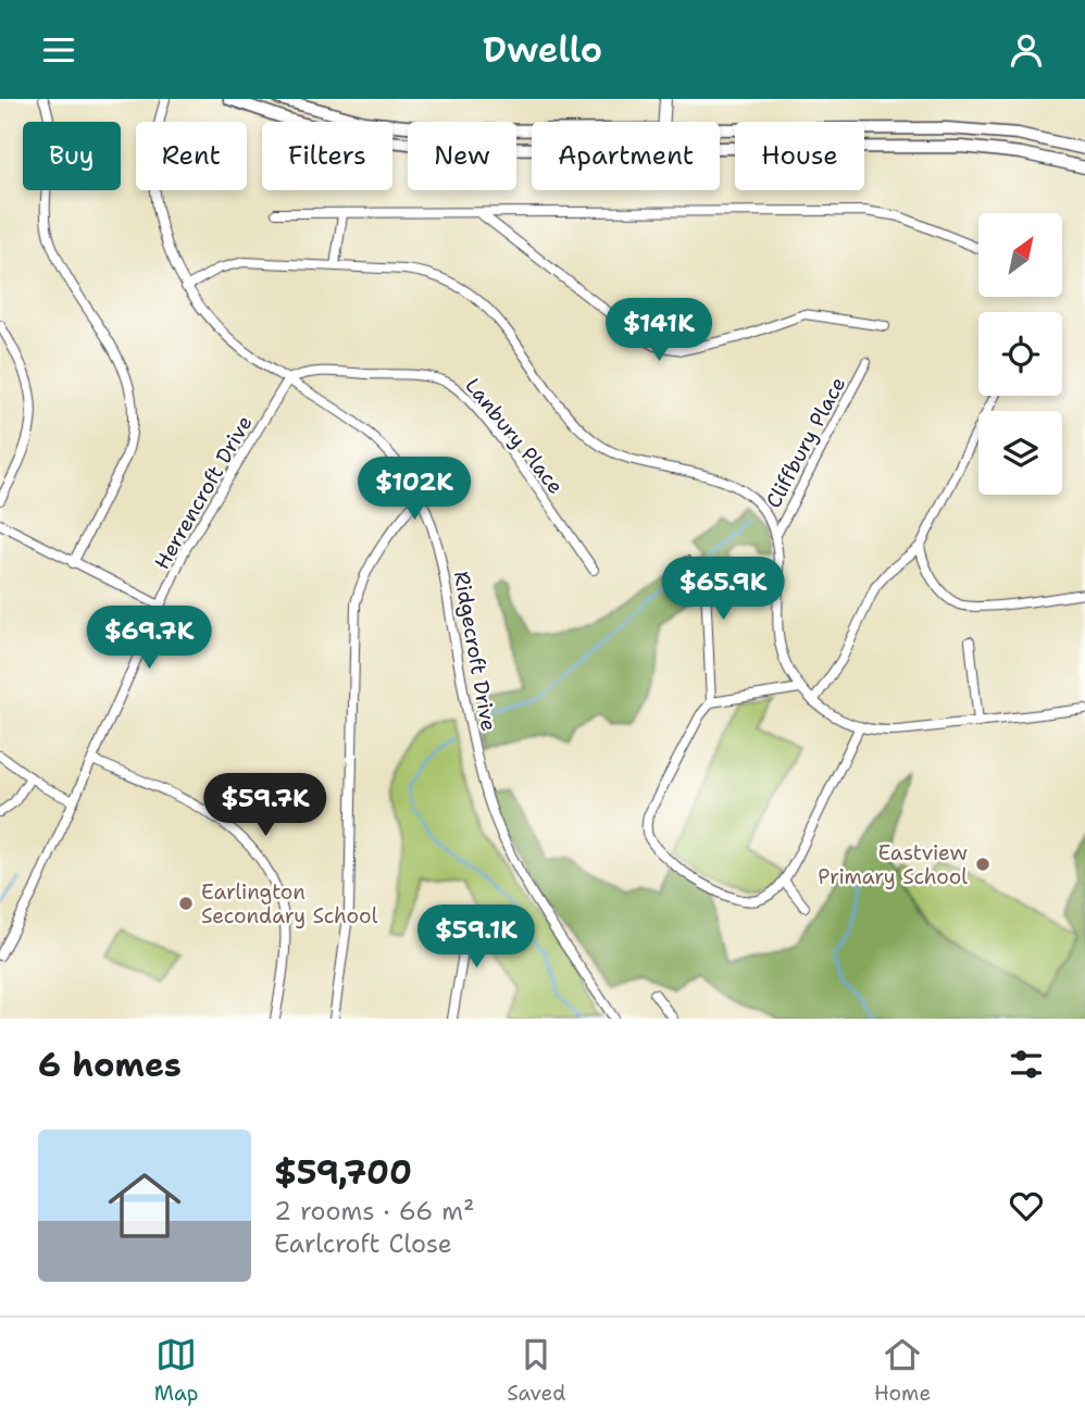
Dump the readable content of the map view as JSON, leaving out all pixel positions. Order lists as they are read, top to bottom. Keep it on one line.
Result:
{"streets":{"street":["Lanbury Place","Cliffbury Place","Herrencroft Drive","Ridgecroft Drive"]},"crossings":[["Lanbury Place","Herrencroft Drive"],["Lanbury Place","Ridgecroft Drive"],["Herrencroft Drive","Ridgecroft Drive"]],"places":["Eastview Primary School","Earlington Secondary School"],"north":"top right","page":{"header":"Dwello","chip":["Buy","Rent","Filters","New","Apartment","House"],"price":["$141K","$102K","$65.9K","$69.7K","$59.7K","$59.1K"],"heading":"6 homes","list":[{"name":"$59,700","note":"2 rooms · 66 m² · Earlcroft Close"}],"tabs":["Map","Saved","Home"]}}
